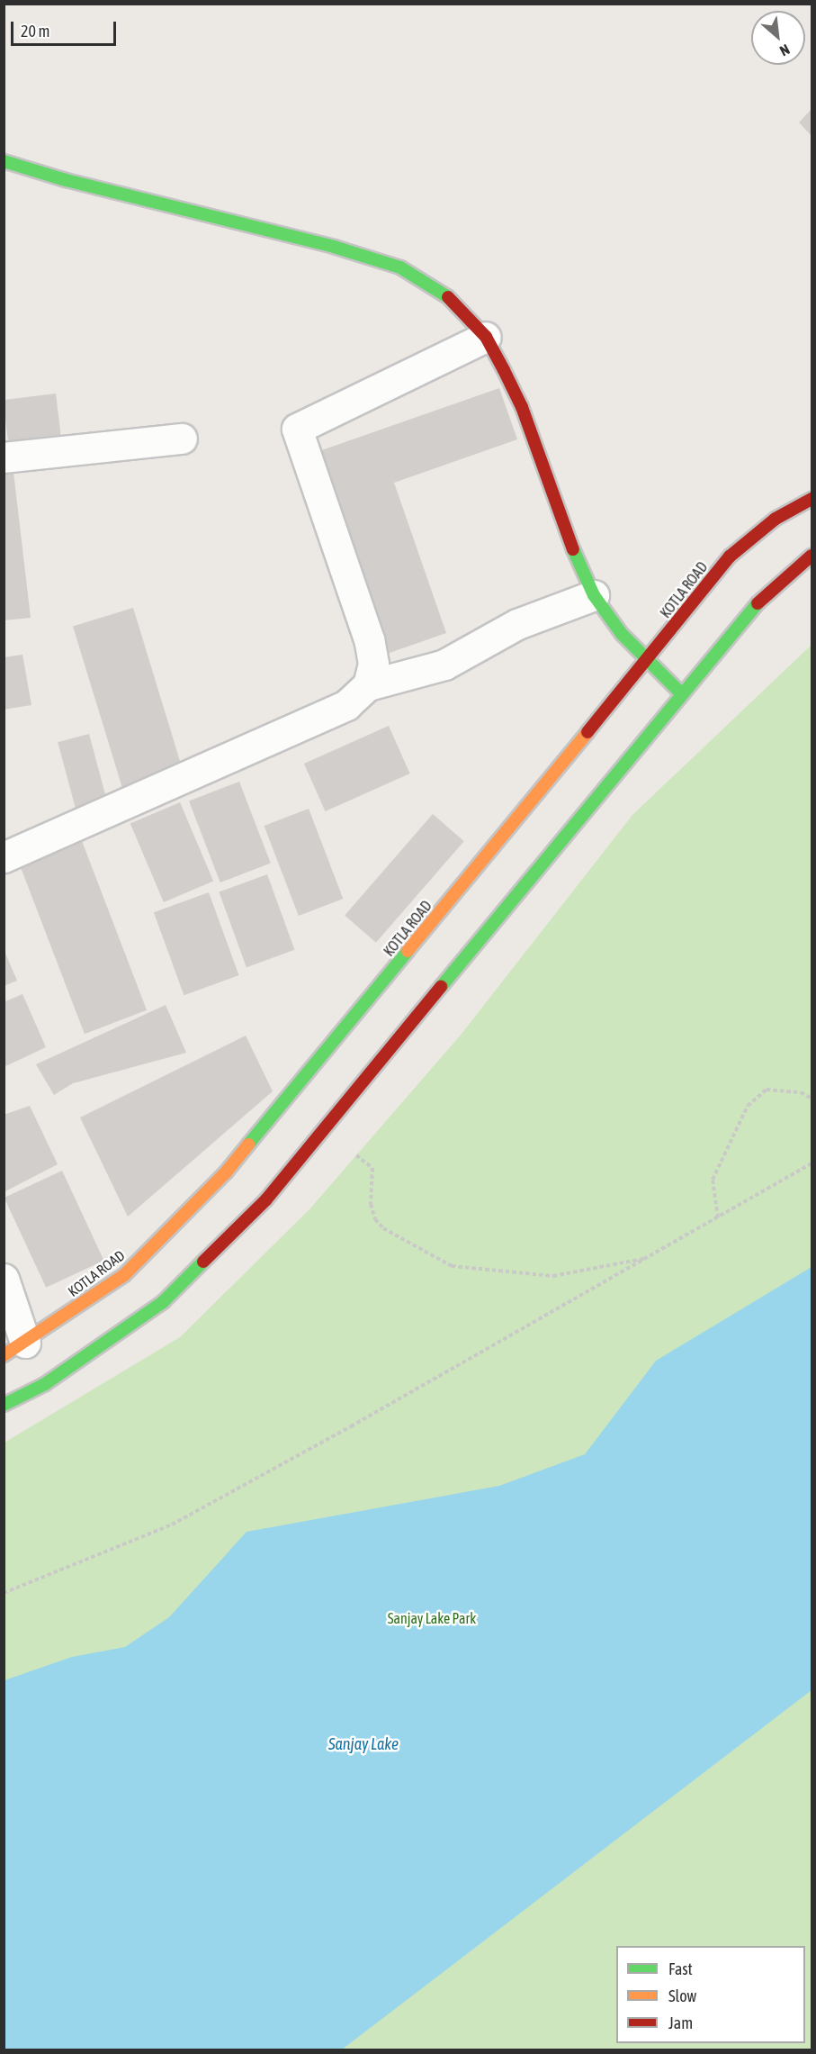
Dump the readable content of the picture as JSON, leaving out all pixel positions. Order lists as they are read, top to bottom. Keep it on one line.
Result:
{"streets":{"main road":["KOTLA ROAD"]},"water":["Sanjay Lake"],"parks":["Sanjay Lake Park"],"legend":["Fast","Slow","Jam"],"scale_bar":"20 m","north":"bottom right"}
